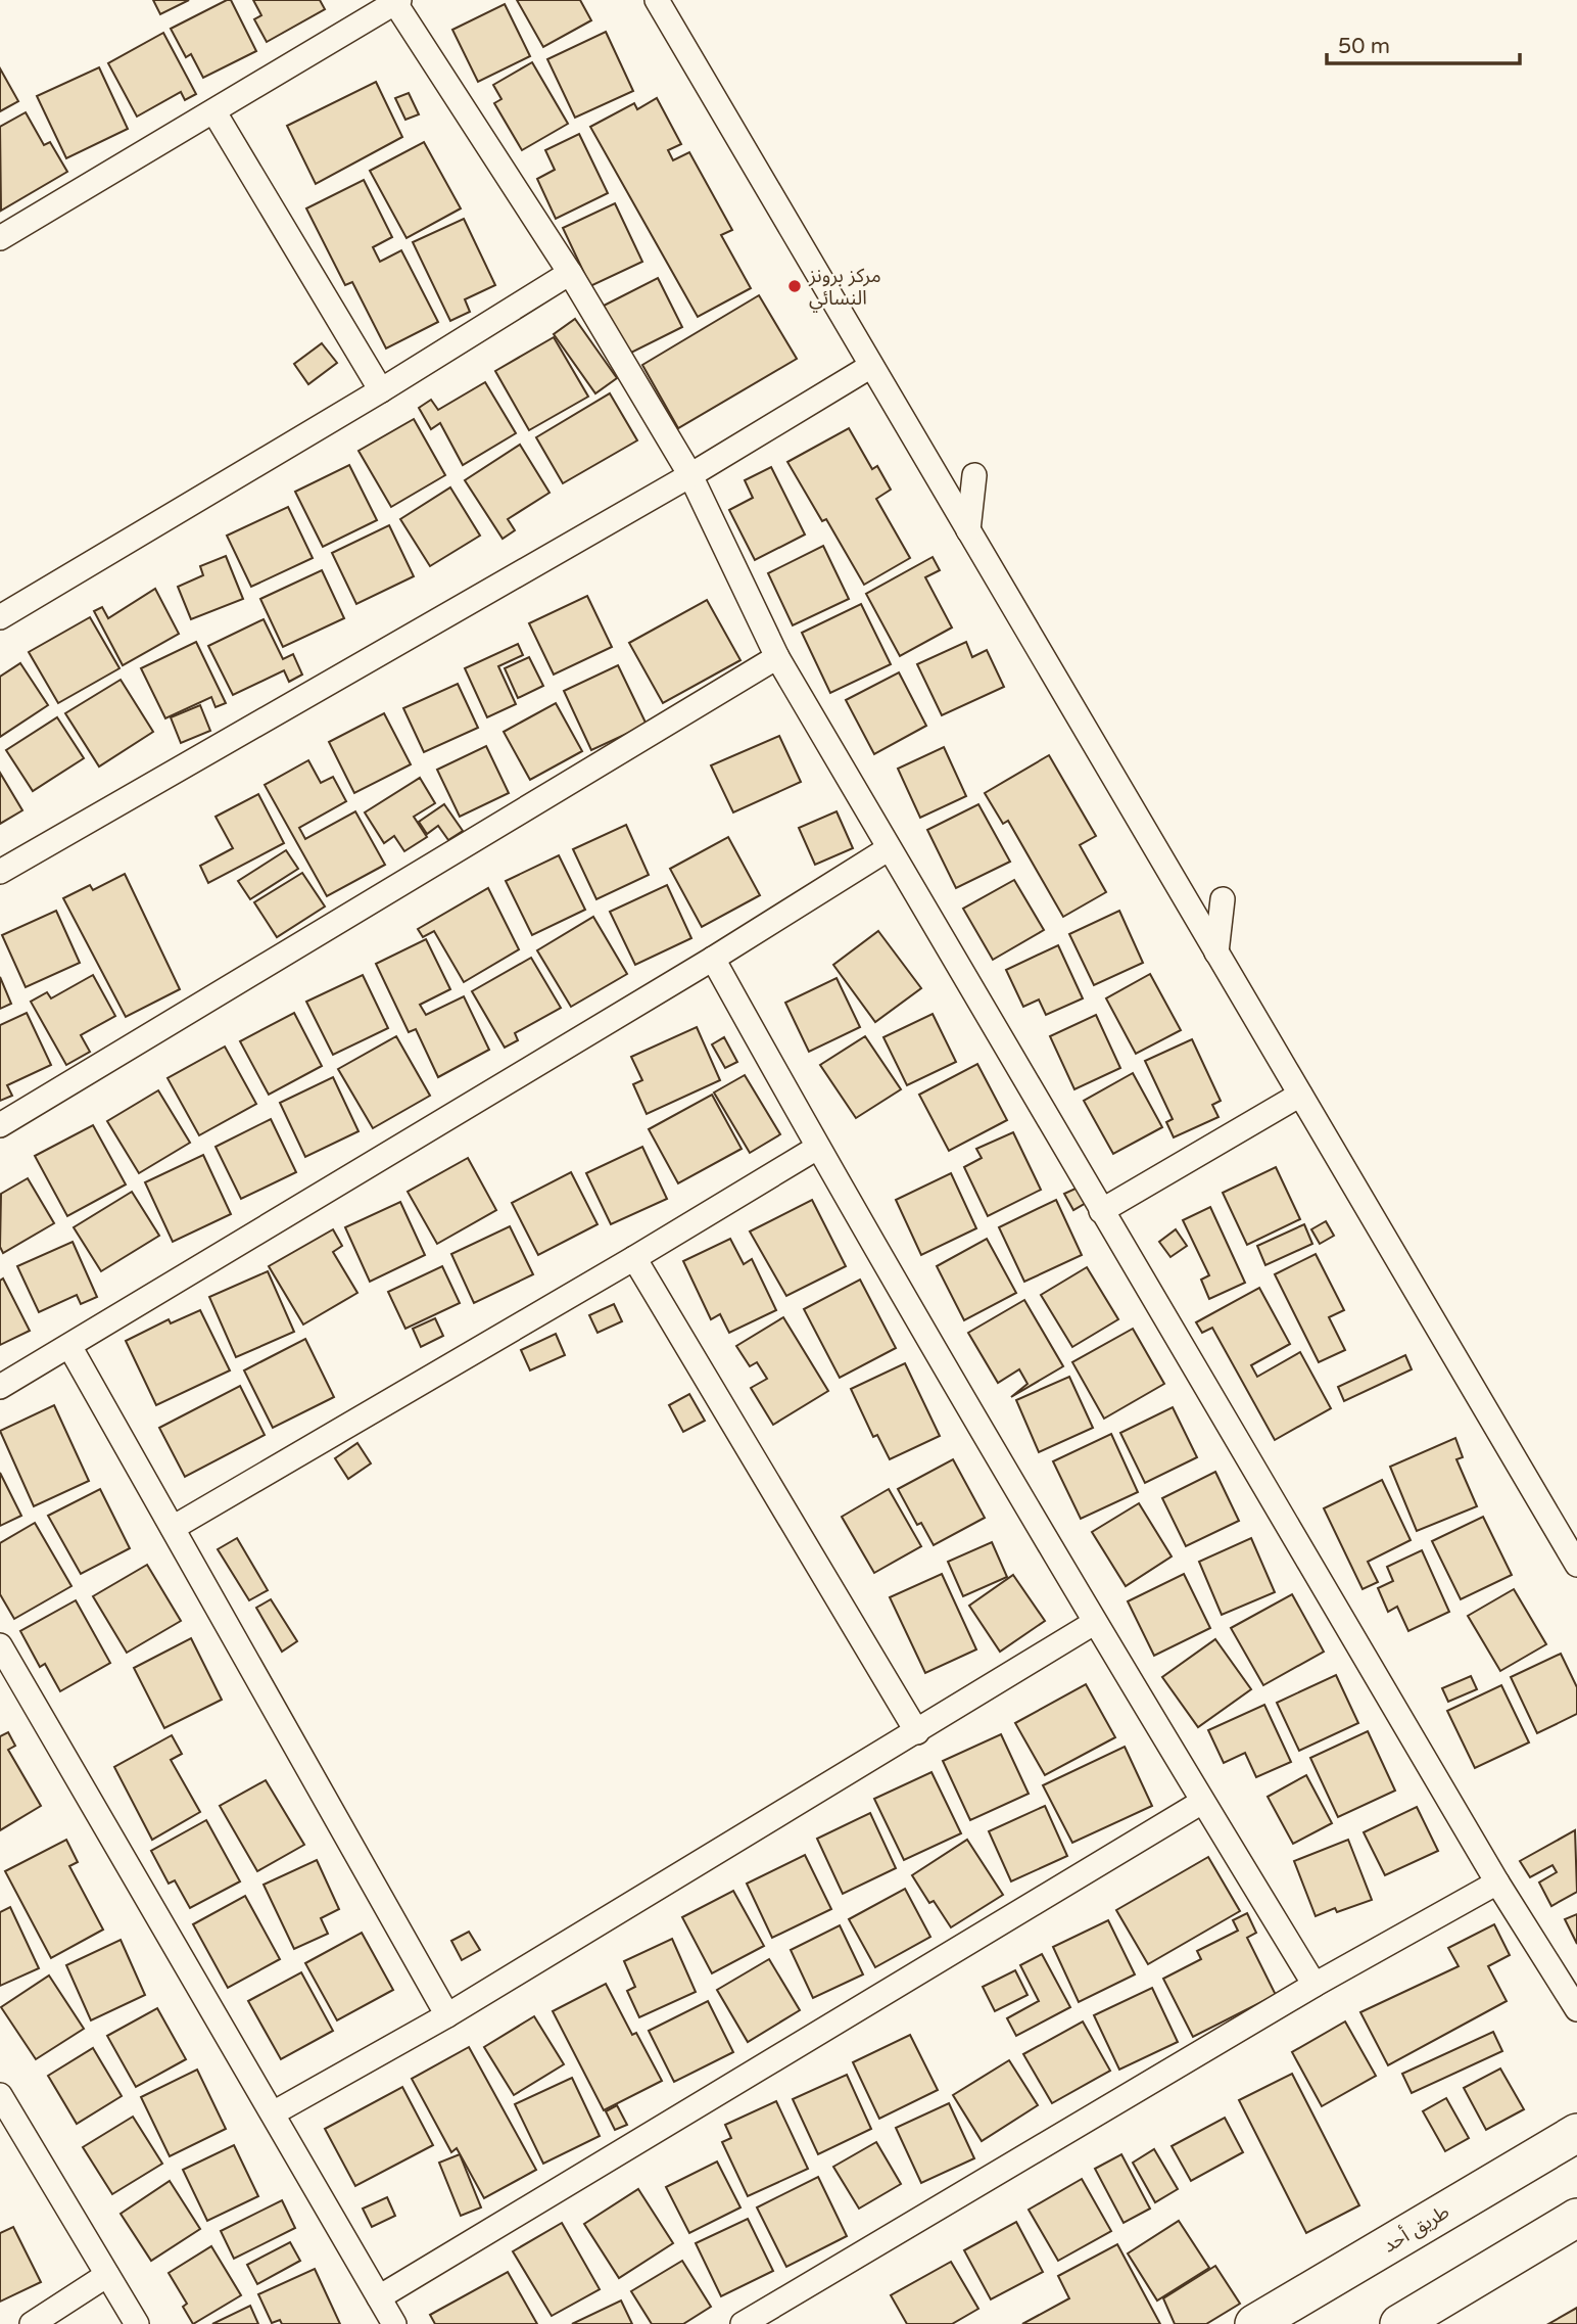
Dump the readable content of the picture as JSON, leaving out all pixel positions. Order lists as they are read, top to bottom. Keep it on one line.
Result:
{"streets":{"main road":["طريق أحد"]},"places":["مركز برونز النسائي"],"scale_bar":"50 m"}
